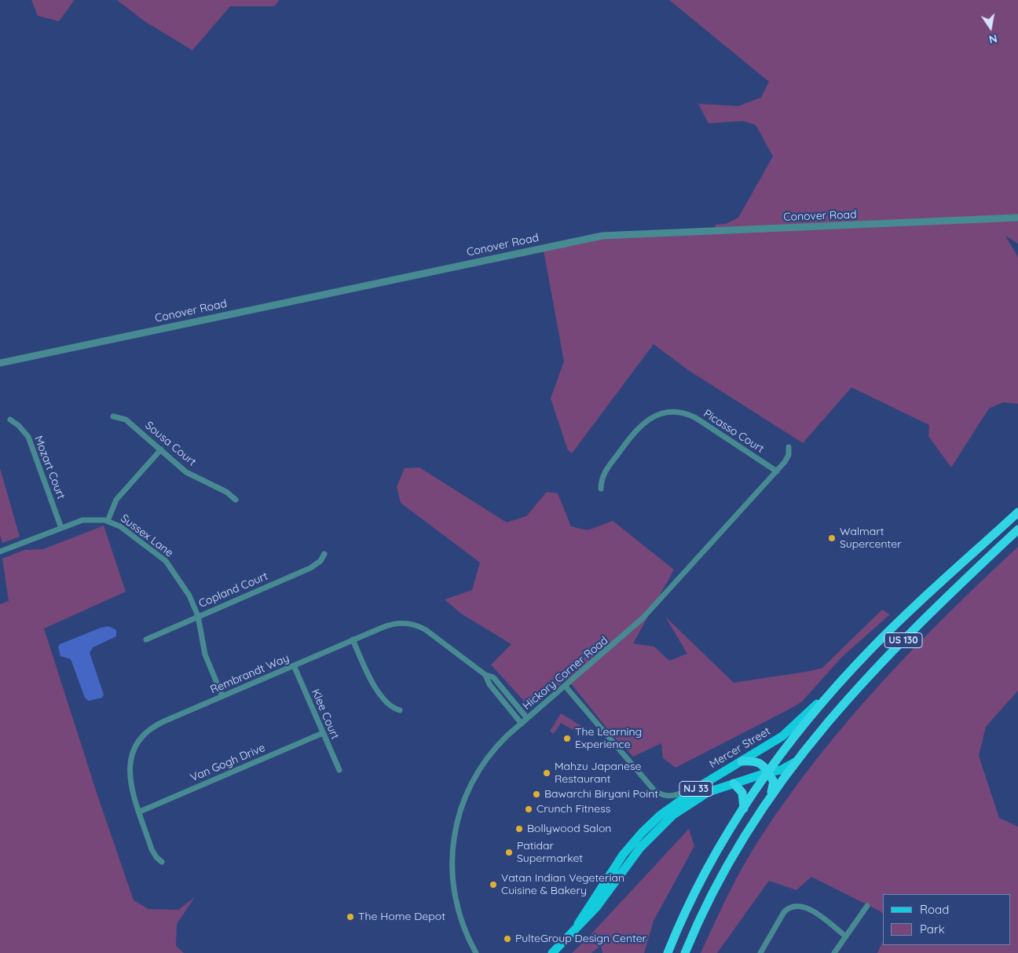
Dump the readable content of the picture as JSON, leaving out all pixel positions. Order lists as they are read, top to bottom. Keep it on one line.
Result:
{"streets":{"highway":["US 130"],"main road":["Mercer Street","NJ 33"],"street":["Conover Road","Picasso Court","Sousa Court","Mozart Court","Sussex Lane","Copland Court","Hickory Corner Road","Rembrandt Way","Klee Court","Van Gogh Drive"]},"crossings":[["Picasso Court","Hickory Corner Road"],["Mozart Court","Sussex Lane"],["Sussex Lane","Copland Court"],["Sussex Lane","Rembrandt Way"],["US 130","Mercer Street"],["Hickory Corner Road","Rembrandt Way"],["Rembrandt Way","Klee Court"],["Rembrandt Way","Van Gogh Drive"],["Klee Court","Van Gogh Drive"]],"places":["Walmart Supercenter","The Learning Experience","Mahzu Japanese Restaurant","Bawarchi Biryani Point","Crunch Fitness","Bollywood Salon","Patidar Supermarket","Vatan Indian Vegeterian Cuisine & Bakery","The Home Depot","PulteGroup Design Center"],"legend":["Road","Park"],"north":"bottom"}
